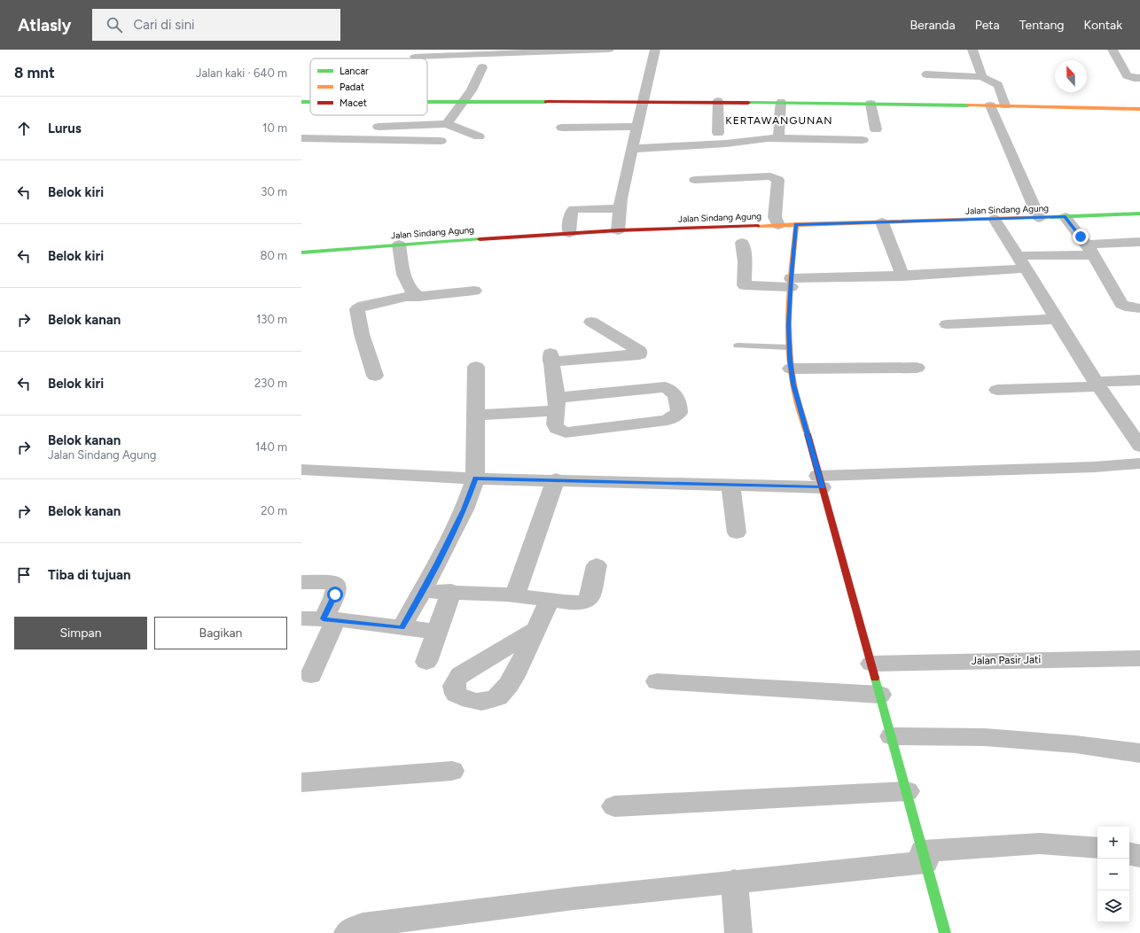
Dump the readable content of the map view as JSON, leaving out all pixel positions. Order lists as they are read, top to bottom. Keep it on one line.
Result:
{"streets":{"street":["Jalan Sindang Agung","Jalan Pasir Jati"]},"districts":["KERTAWANGUNAN"],"legend":["Lancar","Padat","Macet"],"north":"top","page":{"header":"Atlasly","search":"Cari di sini","nav":["Beranda","Peta","Tentang","Kontak"],"heading":["8 mnt","Jalan kaki · 640 m"],"list":[["Lurus","10 m"],["Belok kiri","30 m"],["Belok kiri","80 m"],["Belok kanan","130 m"],["Belok kiri","230 m"],["Belok kanan","Jalan Sindang Agung","140 m"],["Belok kanan","20 m"],"Tiba di tujuan"],"buttons":["Simpan","Bagikan"],"map_buttons":["+","−"]}}
